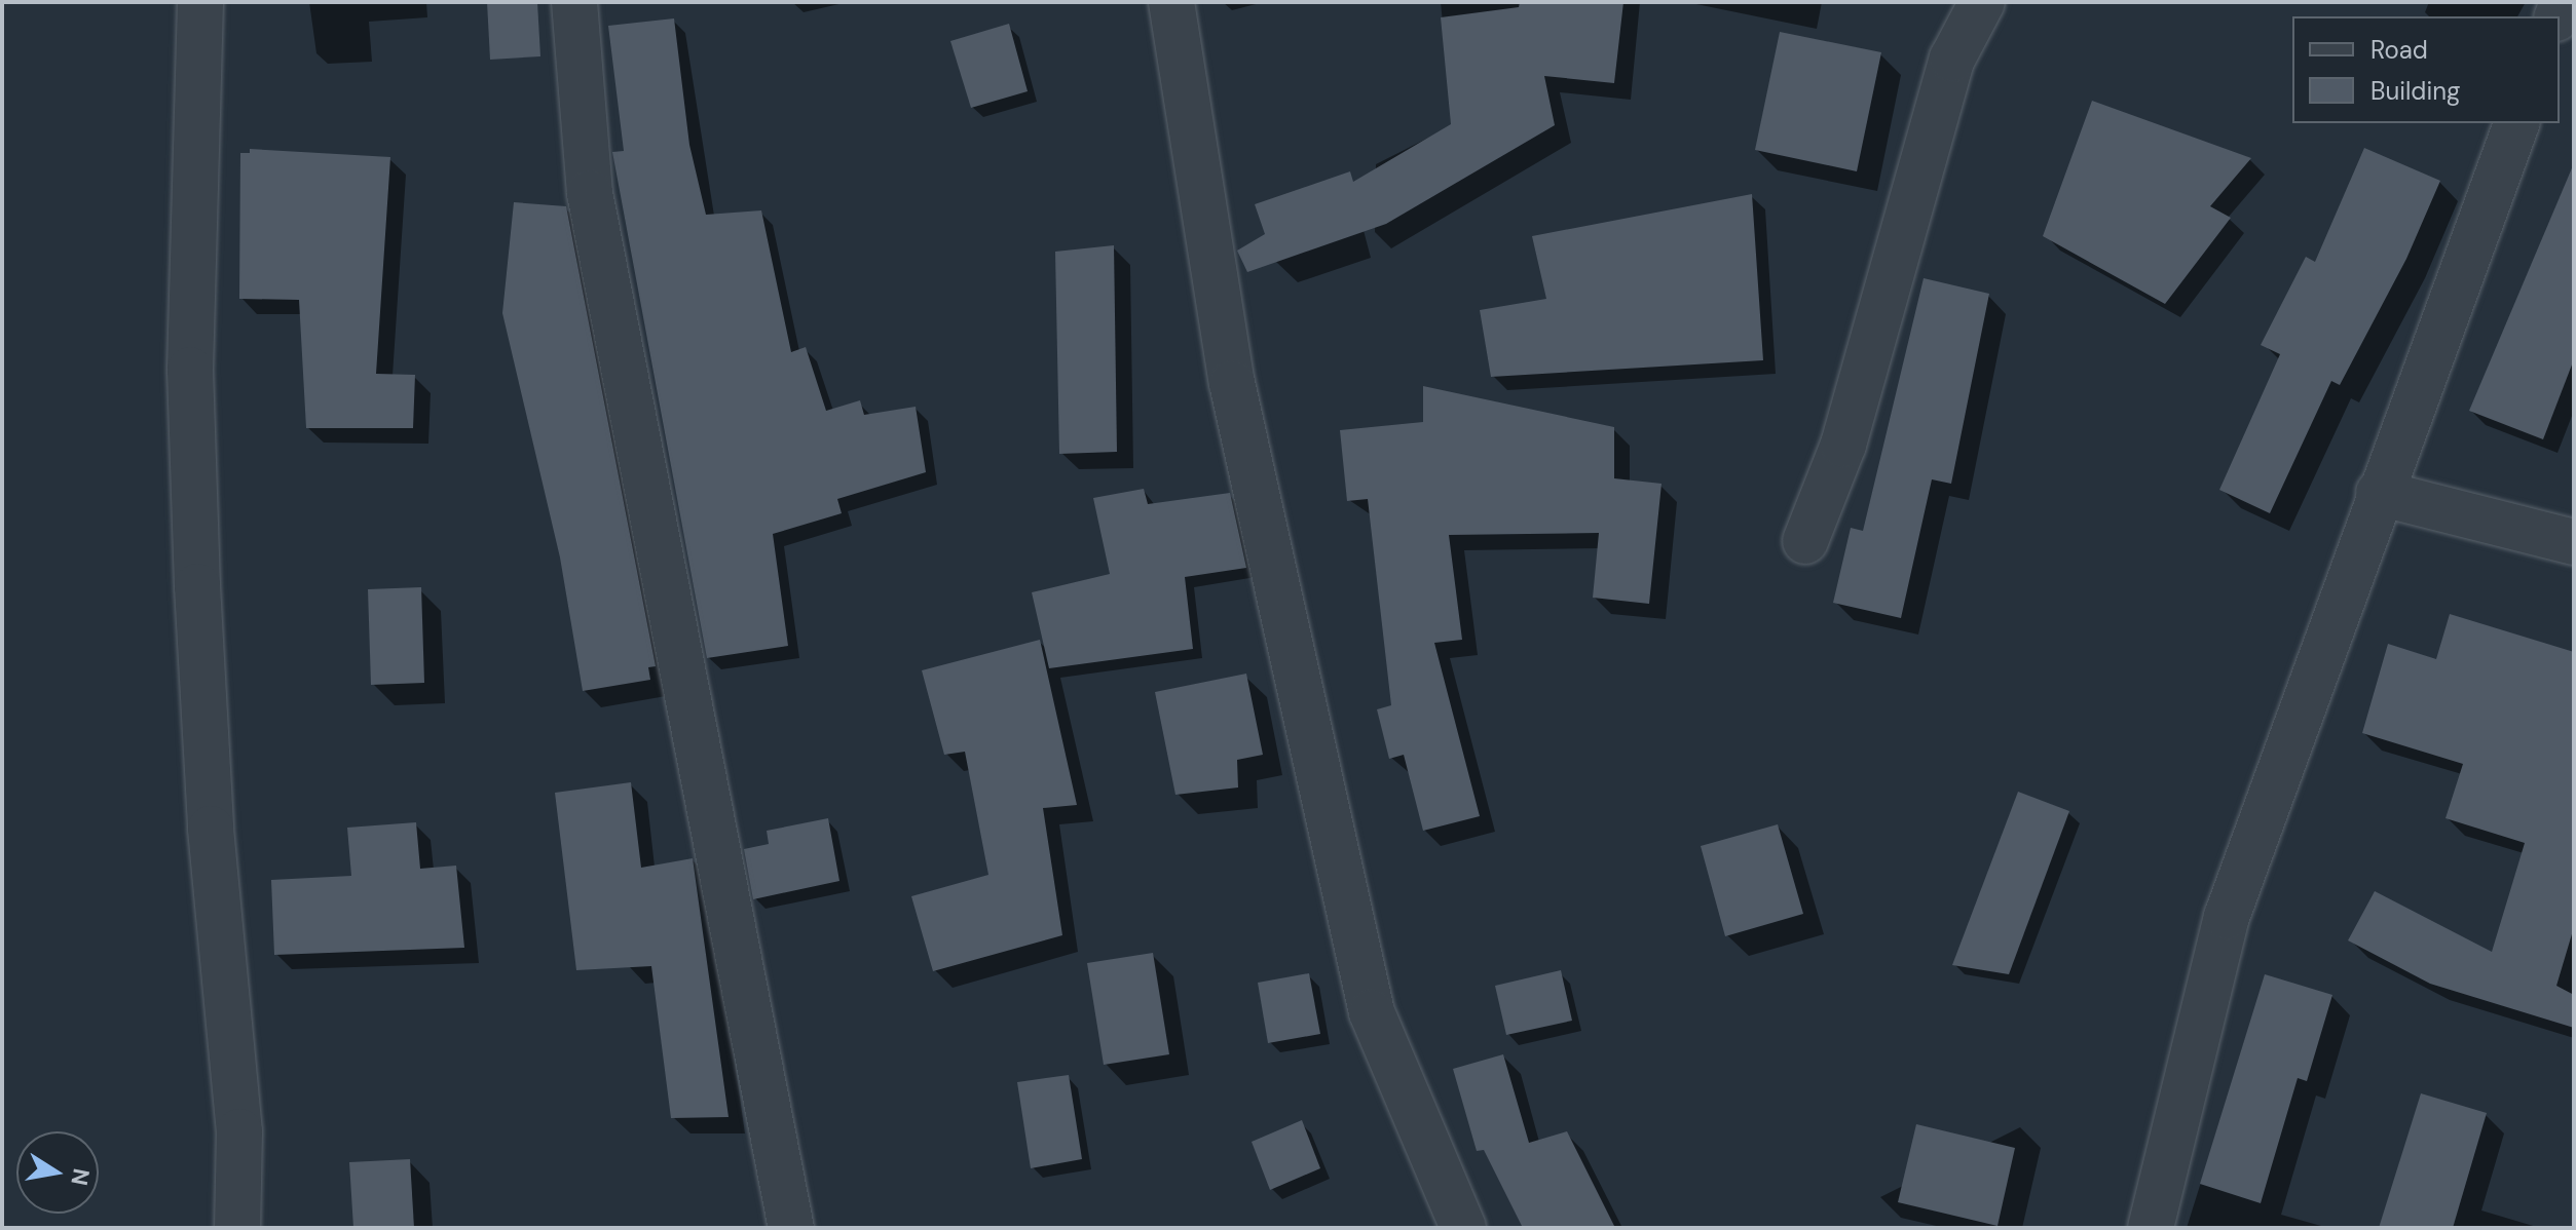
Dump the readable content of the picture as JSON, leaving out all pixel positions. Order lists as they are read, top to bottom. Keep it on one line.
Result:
{"legend":["Road","Building"],"north":"right"}
